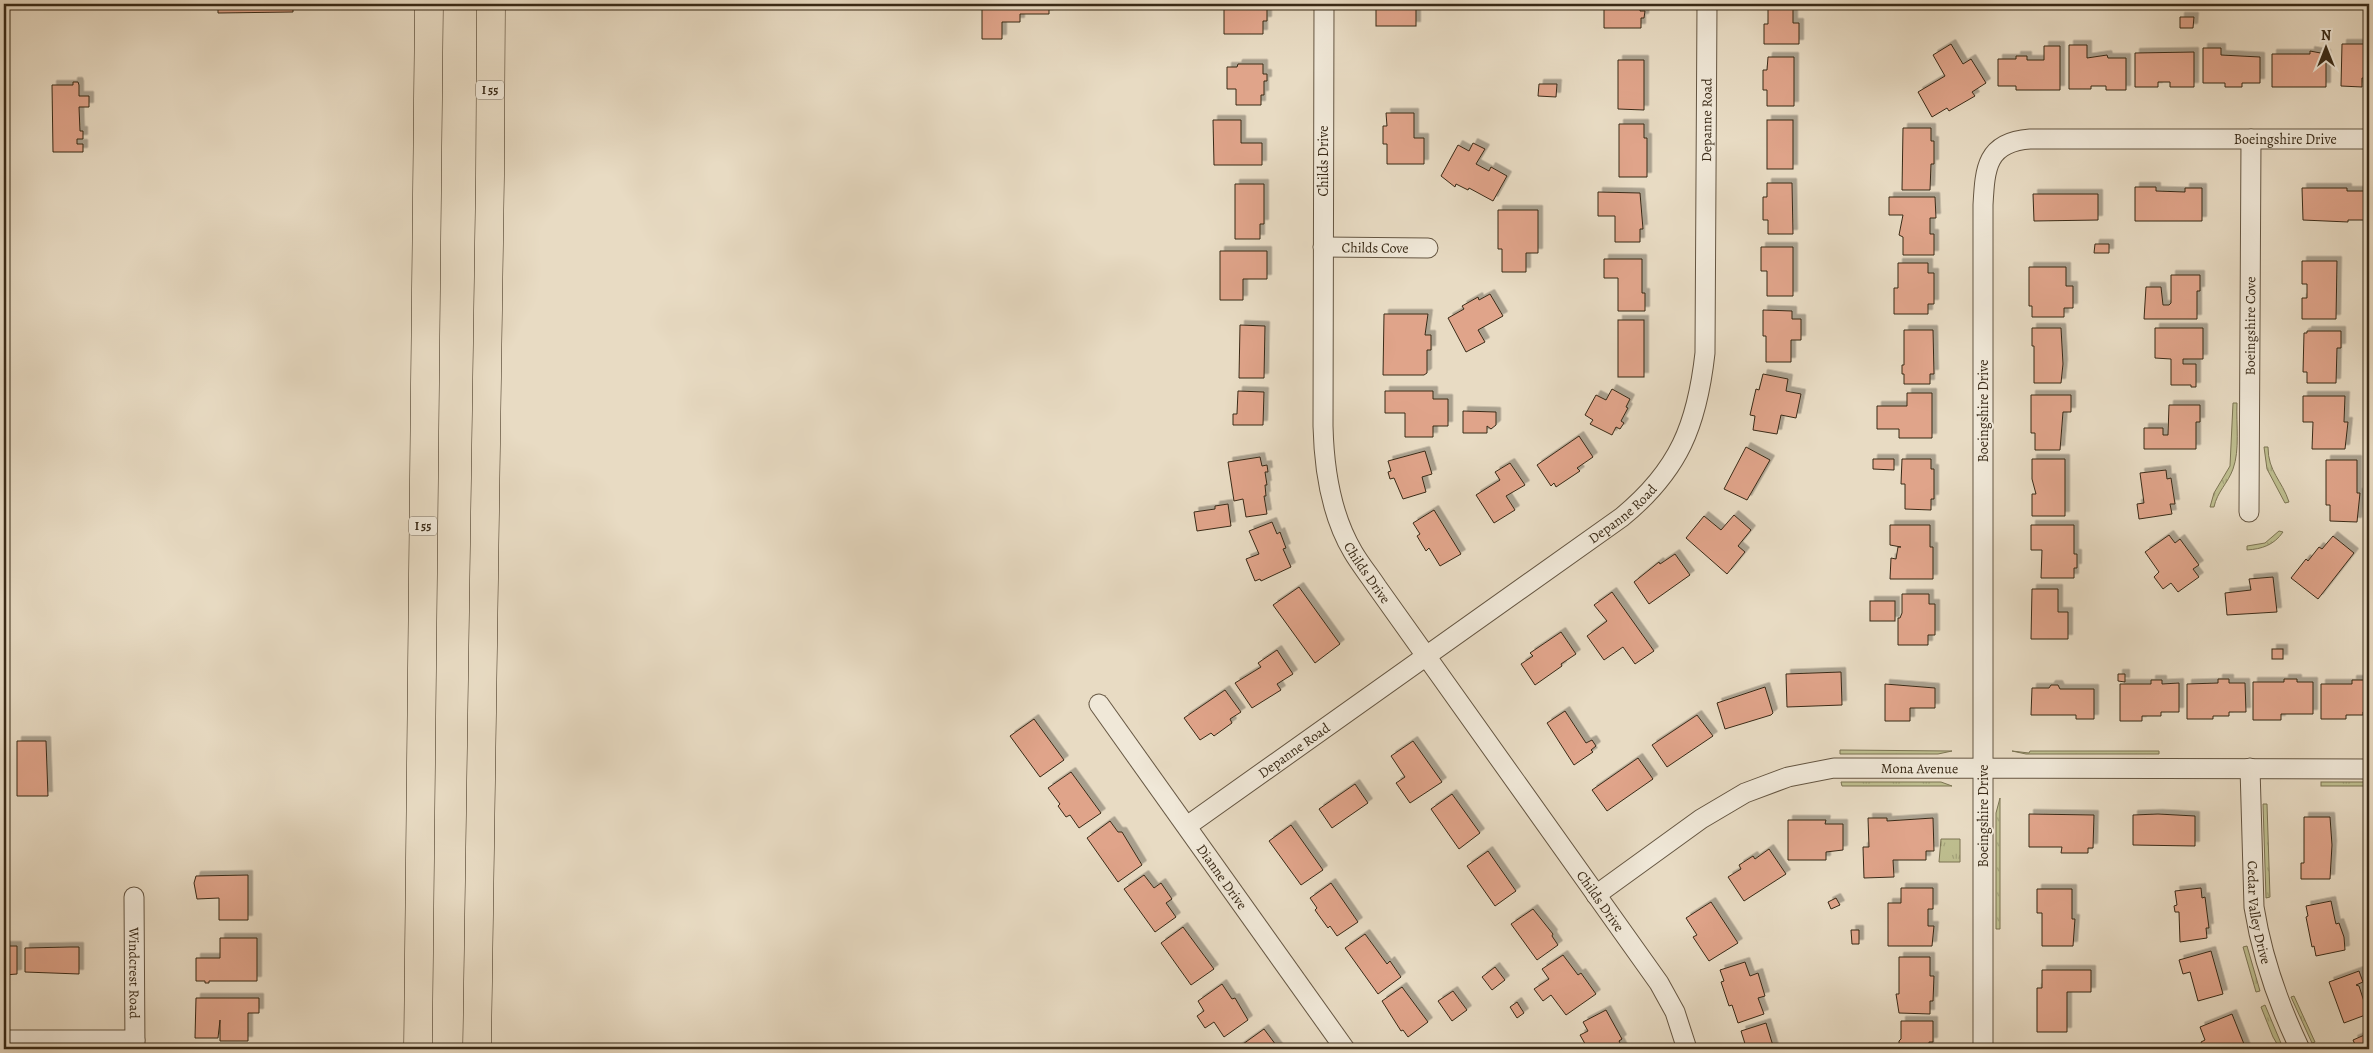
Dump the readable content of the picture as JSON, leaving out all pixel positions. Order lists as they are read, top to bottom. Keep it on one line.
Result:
{"streets":{"highway":["I 55"],"street":["Depanne Road","Boeingshire Drive","Childs Drive","Childs Cove","Boeingshire Cove","Mona Avenue","Dianne Drive","Cedar Valley Drive","Windcrest Road"]},"crossings":[["Depanne Road","Childs Drive"],["Depanne Road","Dianne Drive"],["Boeingshire Drive","Boeingshire Cove"],["Boeingshire Drive","Mona Avenue"],["Childs Drive","Childs Cove"],["Childs Drive","Mona Avenue"],["Mona Avenue","Cedar Valley Drive"]],"north":"top"}
